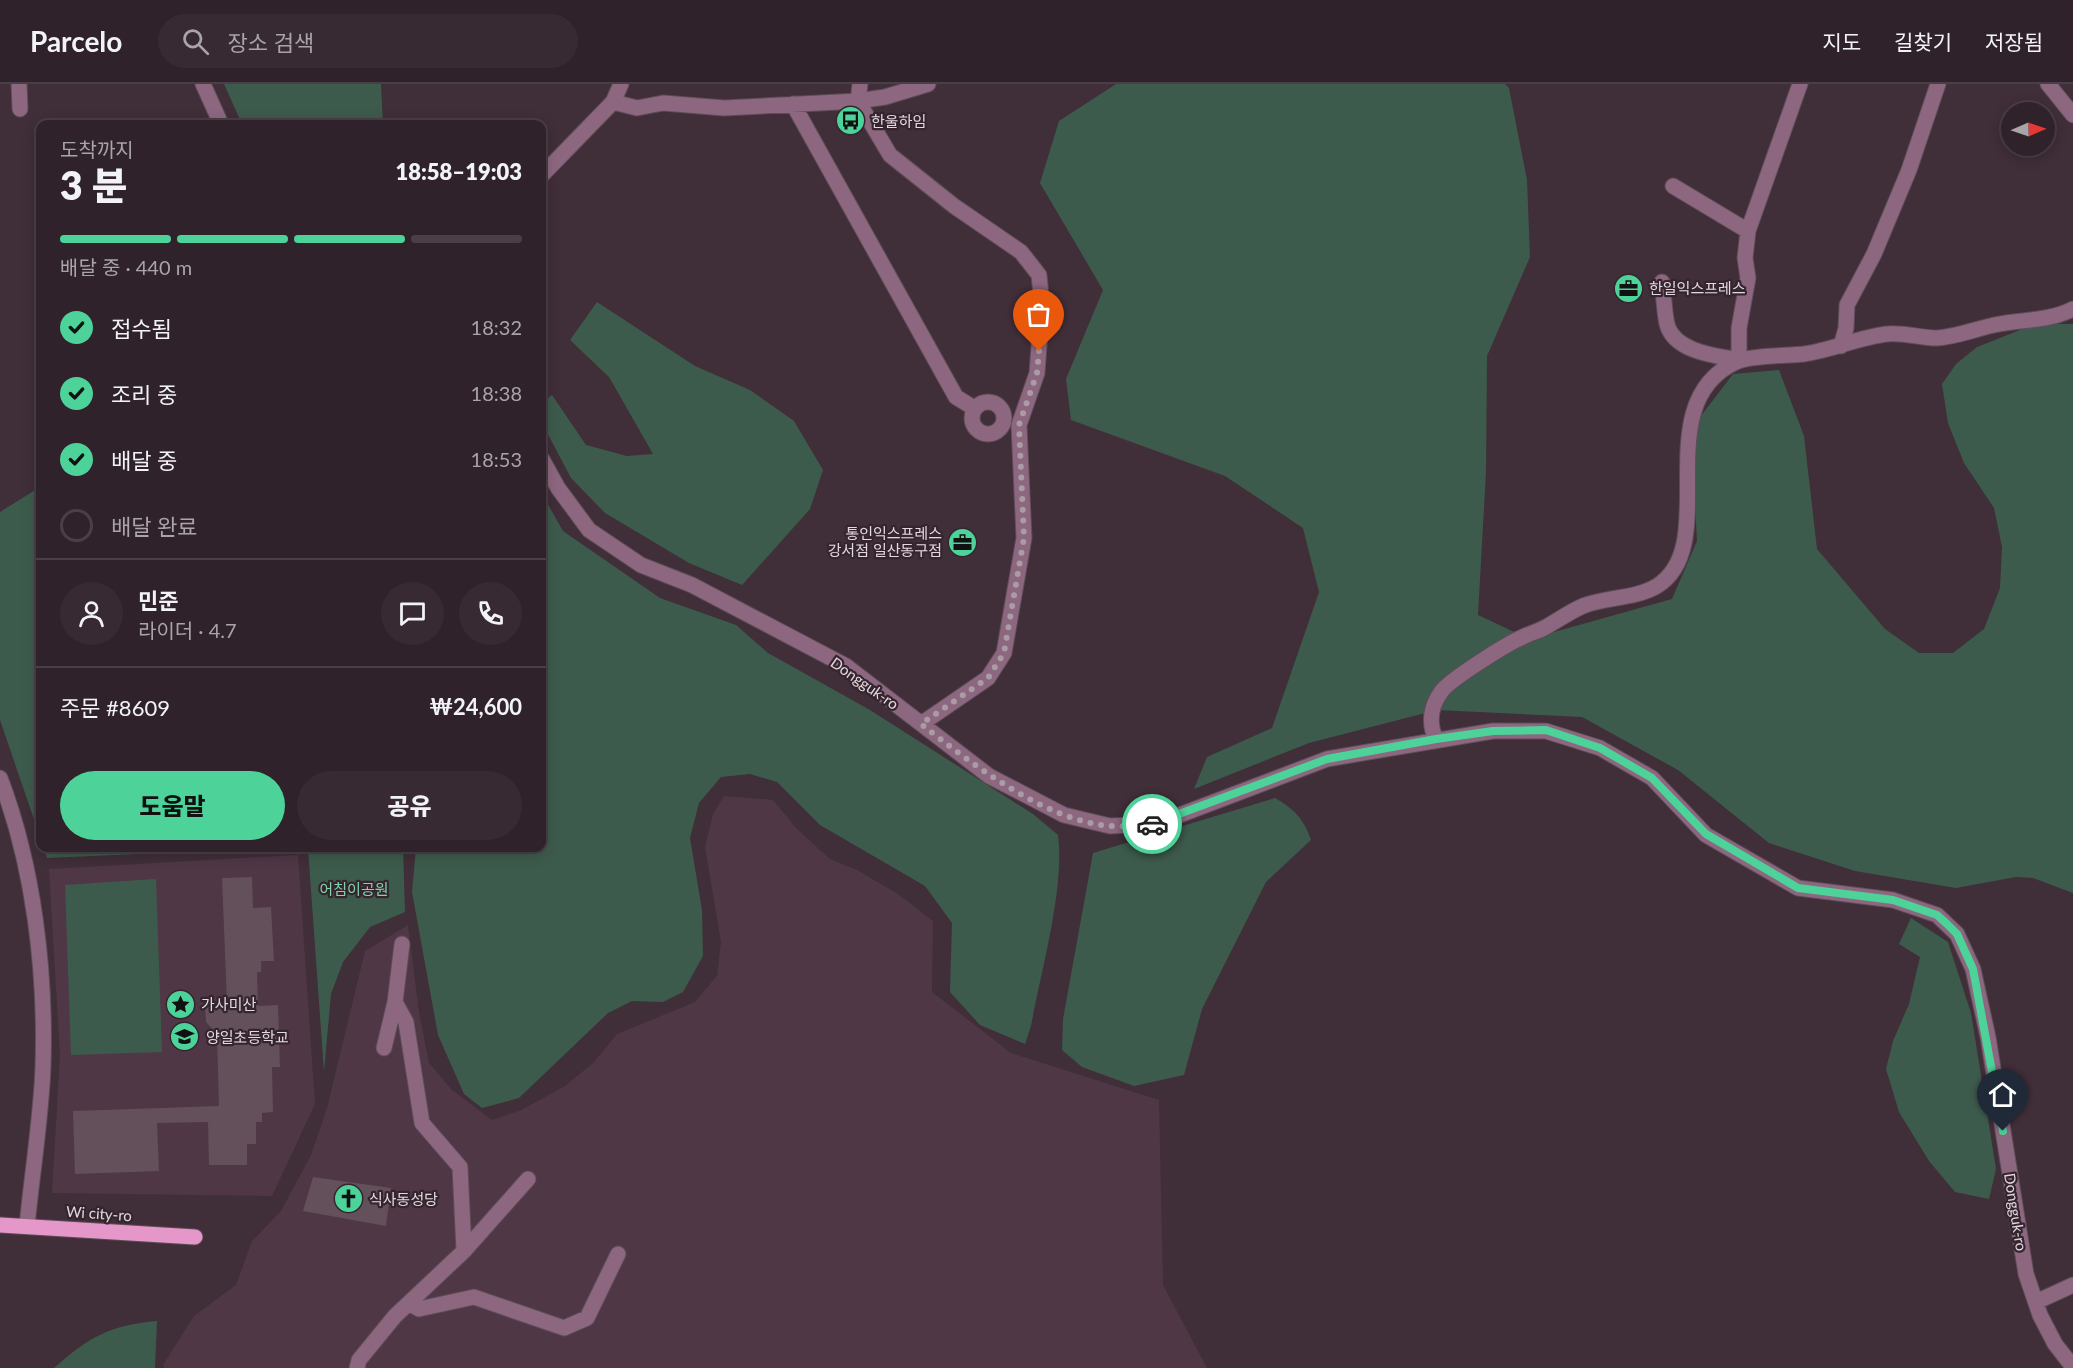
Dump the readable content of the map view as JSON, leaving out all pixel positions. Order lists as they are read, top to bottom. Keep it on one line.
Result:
{"streets":{"main road":["Wi city-ro"],"street":["Dongguk-ro"]},"parks":["어침이공원"],"places":{"bus stop":["한울하임"],"office":["한일익스프레스","통인익스프레스 강서점 일산동구점"],"place":["가사미산"],"school or university":["양일초등학교"],"church":["식사동성당"]},"north":"right","page":{"header":"Parcelo","search":"장소 검색","nav":["지도","길찾기","저장됨"],"heading":["3 분","도착까지","18:58–19:03"],"panel":["민준","라이더 · 4.7","주문 #8609","₩24,600"],"bar":"배달 중 · 440 m","list":[["접수됨","18:32"],["조리 중","18:38"],["배달 중","18:53"],"배달 완료"],"buttons":["도움말","공유"]}}
